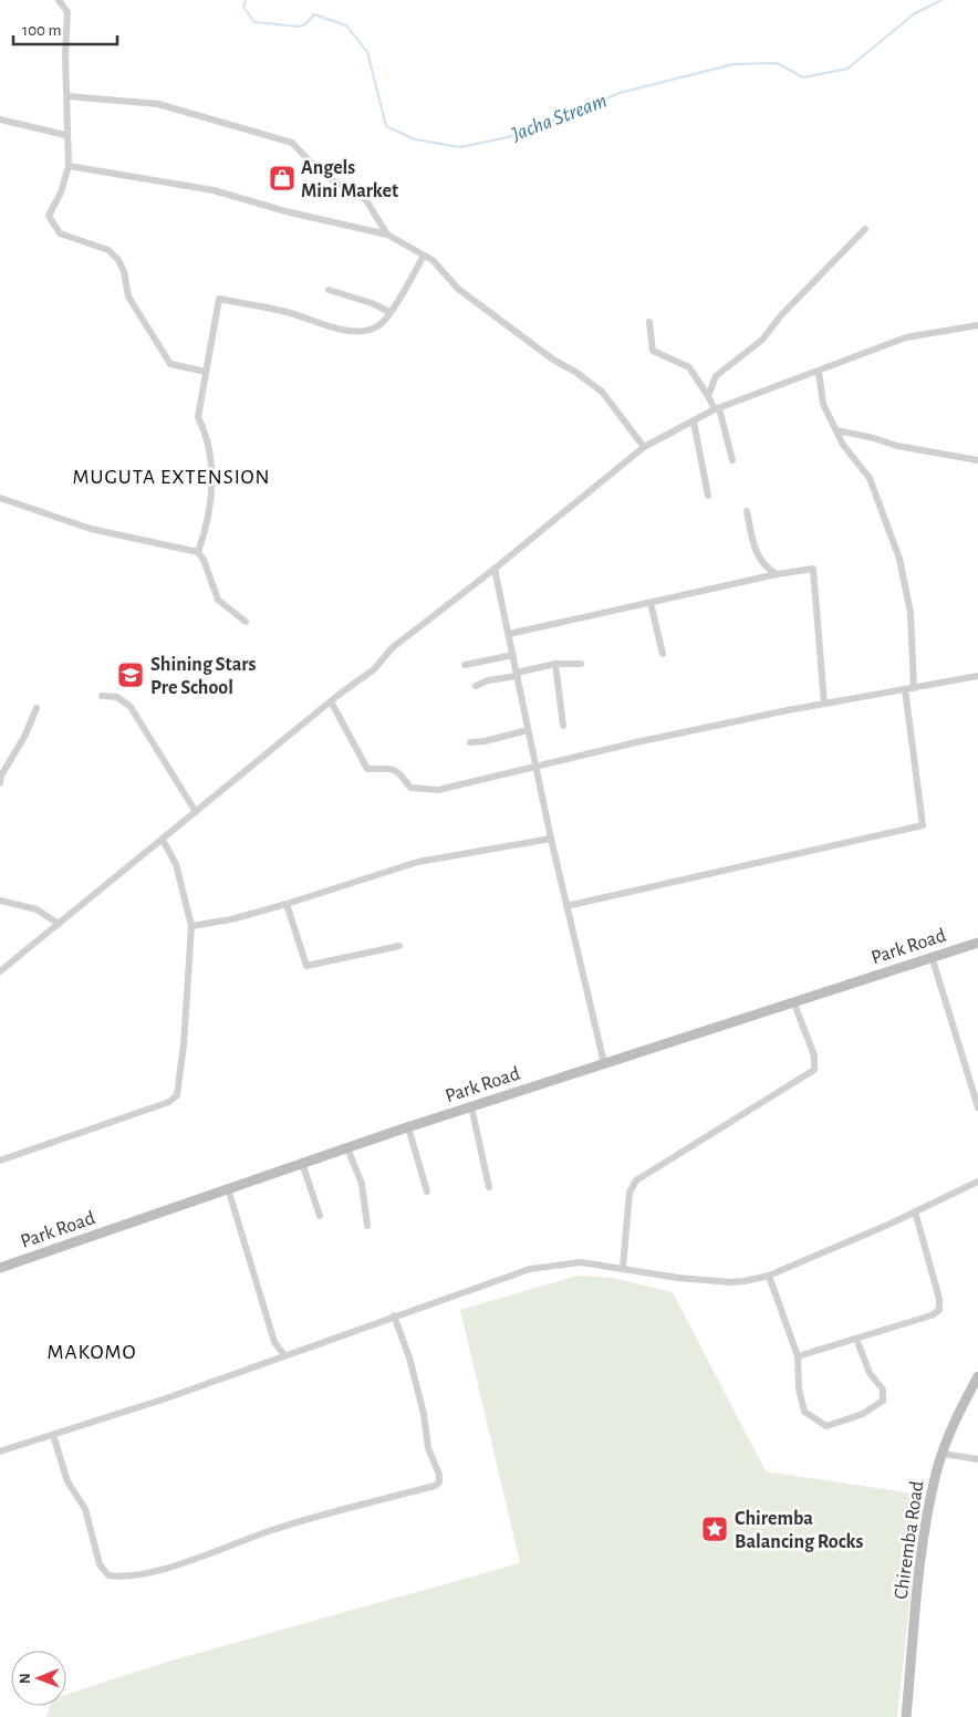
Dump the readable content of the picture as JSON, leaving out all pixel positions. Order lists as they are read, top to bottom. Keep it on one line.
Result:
{"streets":{"street":["Park Road","Chiremba Road"]},"districts":["MUGUTA EXTENSION","MAKOMO"],"water":["Jacha Stream"],"places":{"shop":["Angels Mini Market"],"school or university":["Shining Stars Pre School"],"place":["Chiremba Balancing Rocks"]},"scale_bar":"100 m","north":"left"}
